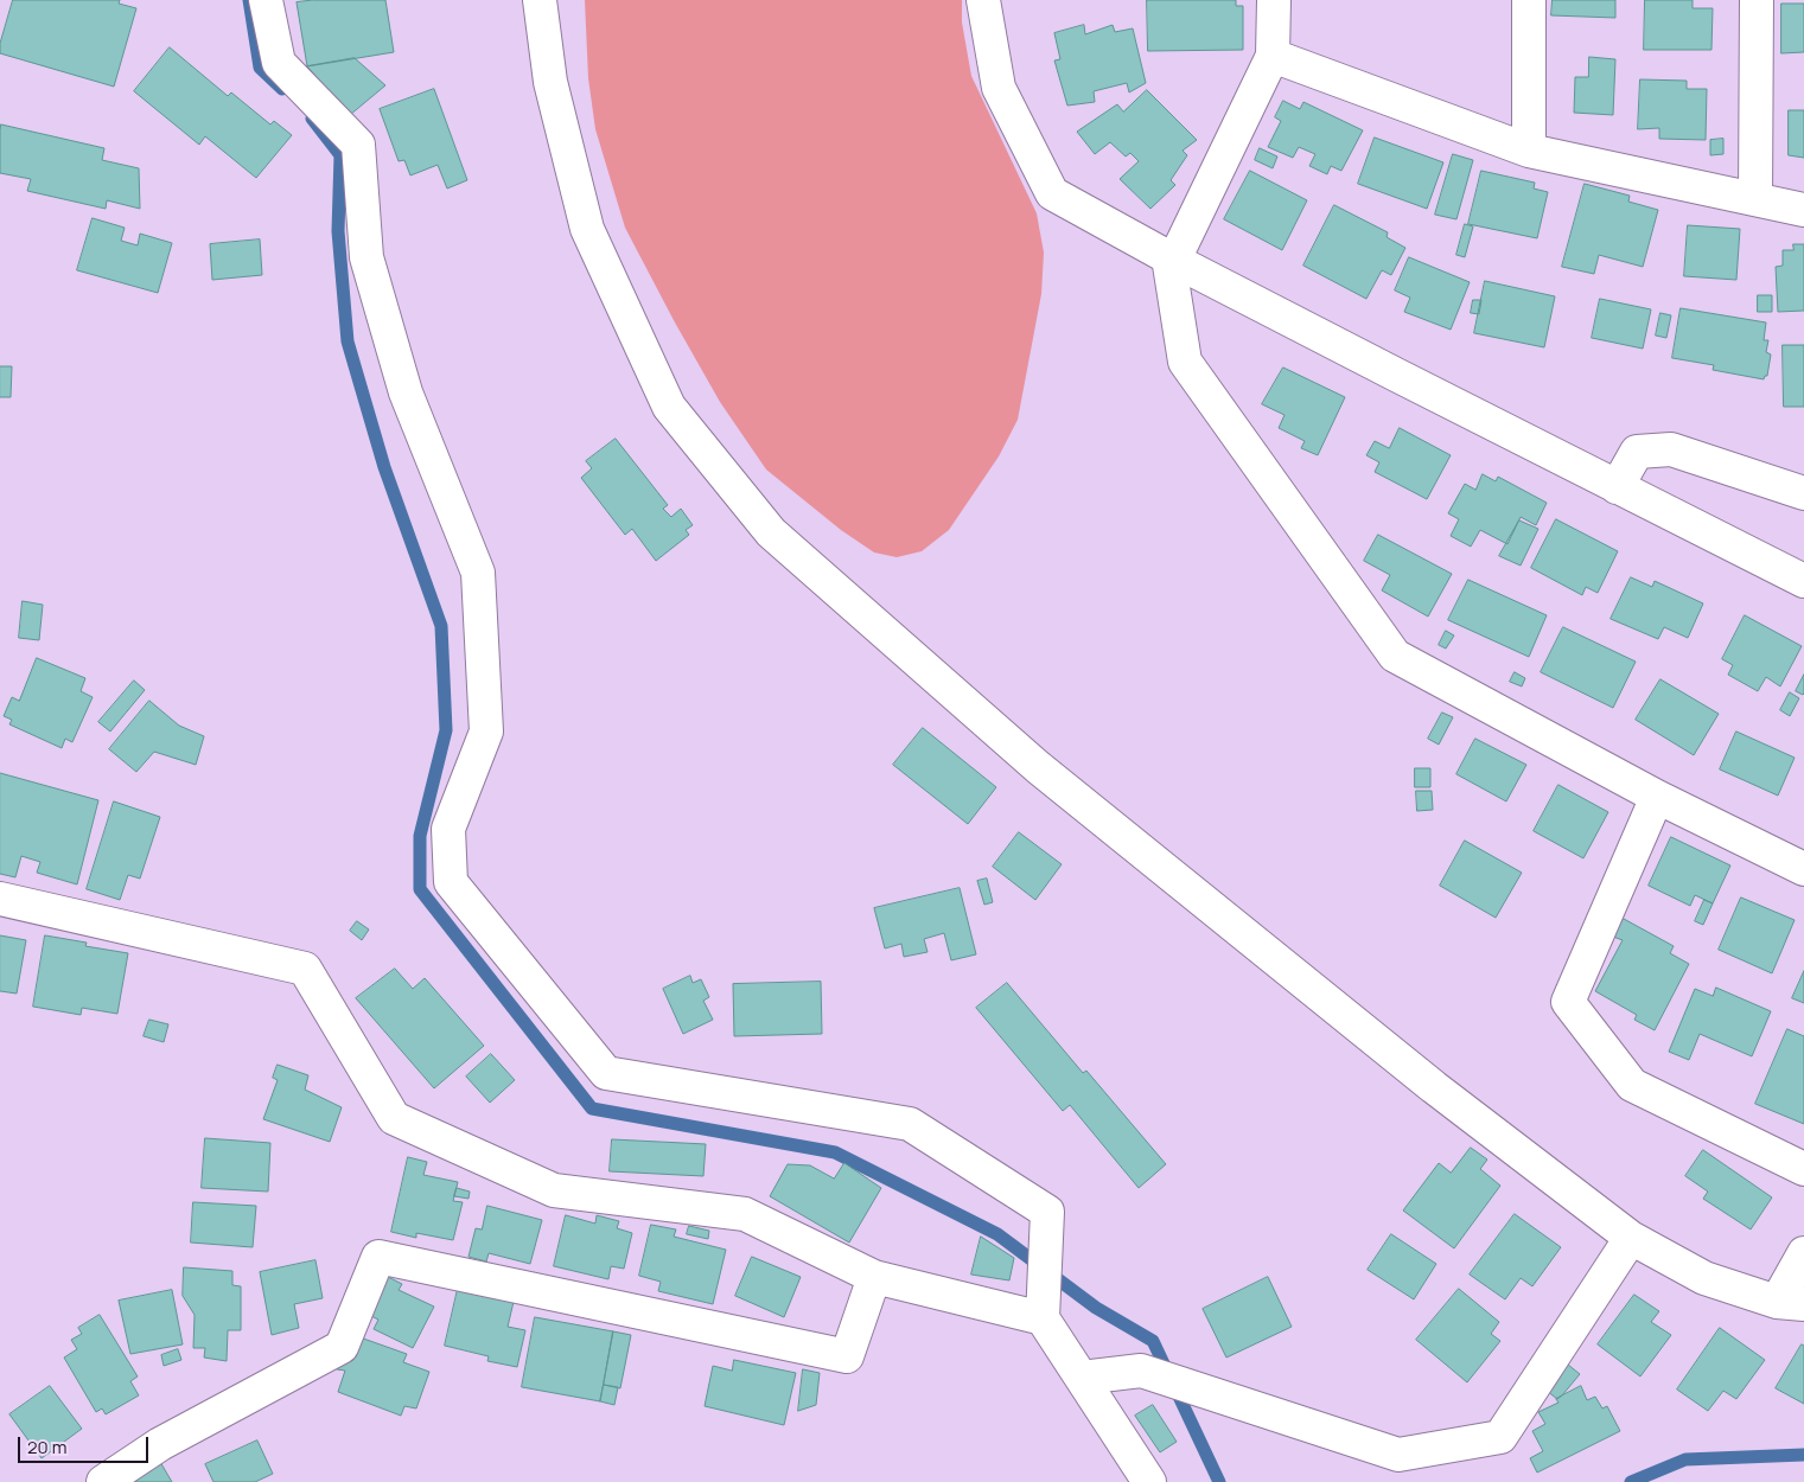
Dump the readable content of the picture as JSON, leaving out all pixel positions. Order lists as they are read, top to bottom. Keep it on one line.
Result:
{"scale_bar":"20 m"}
